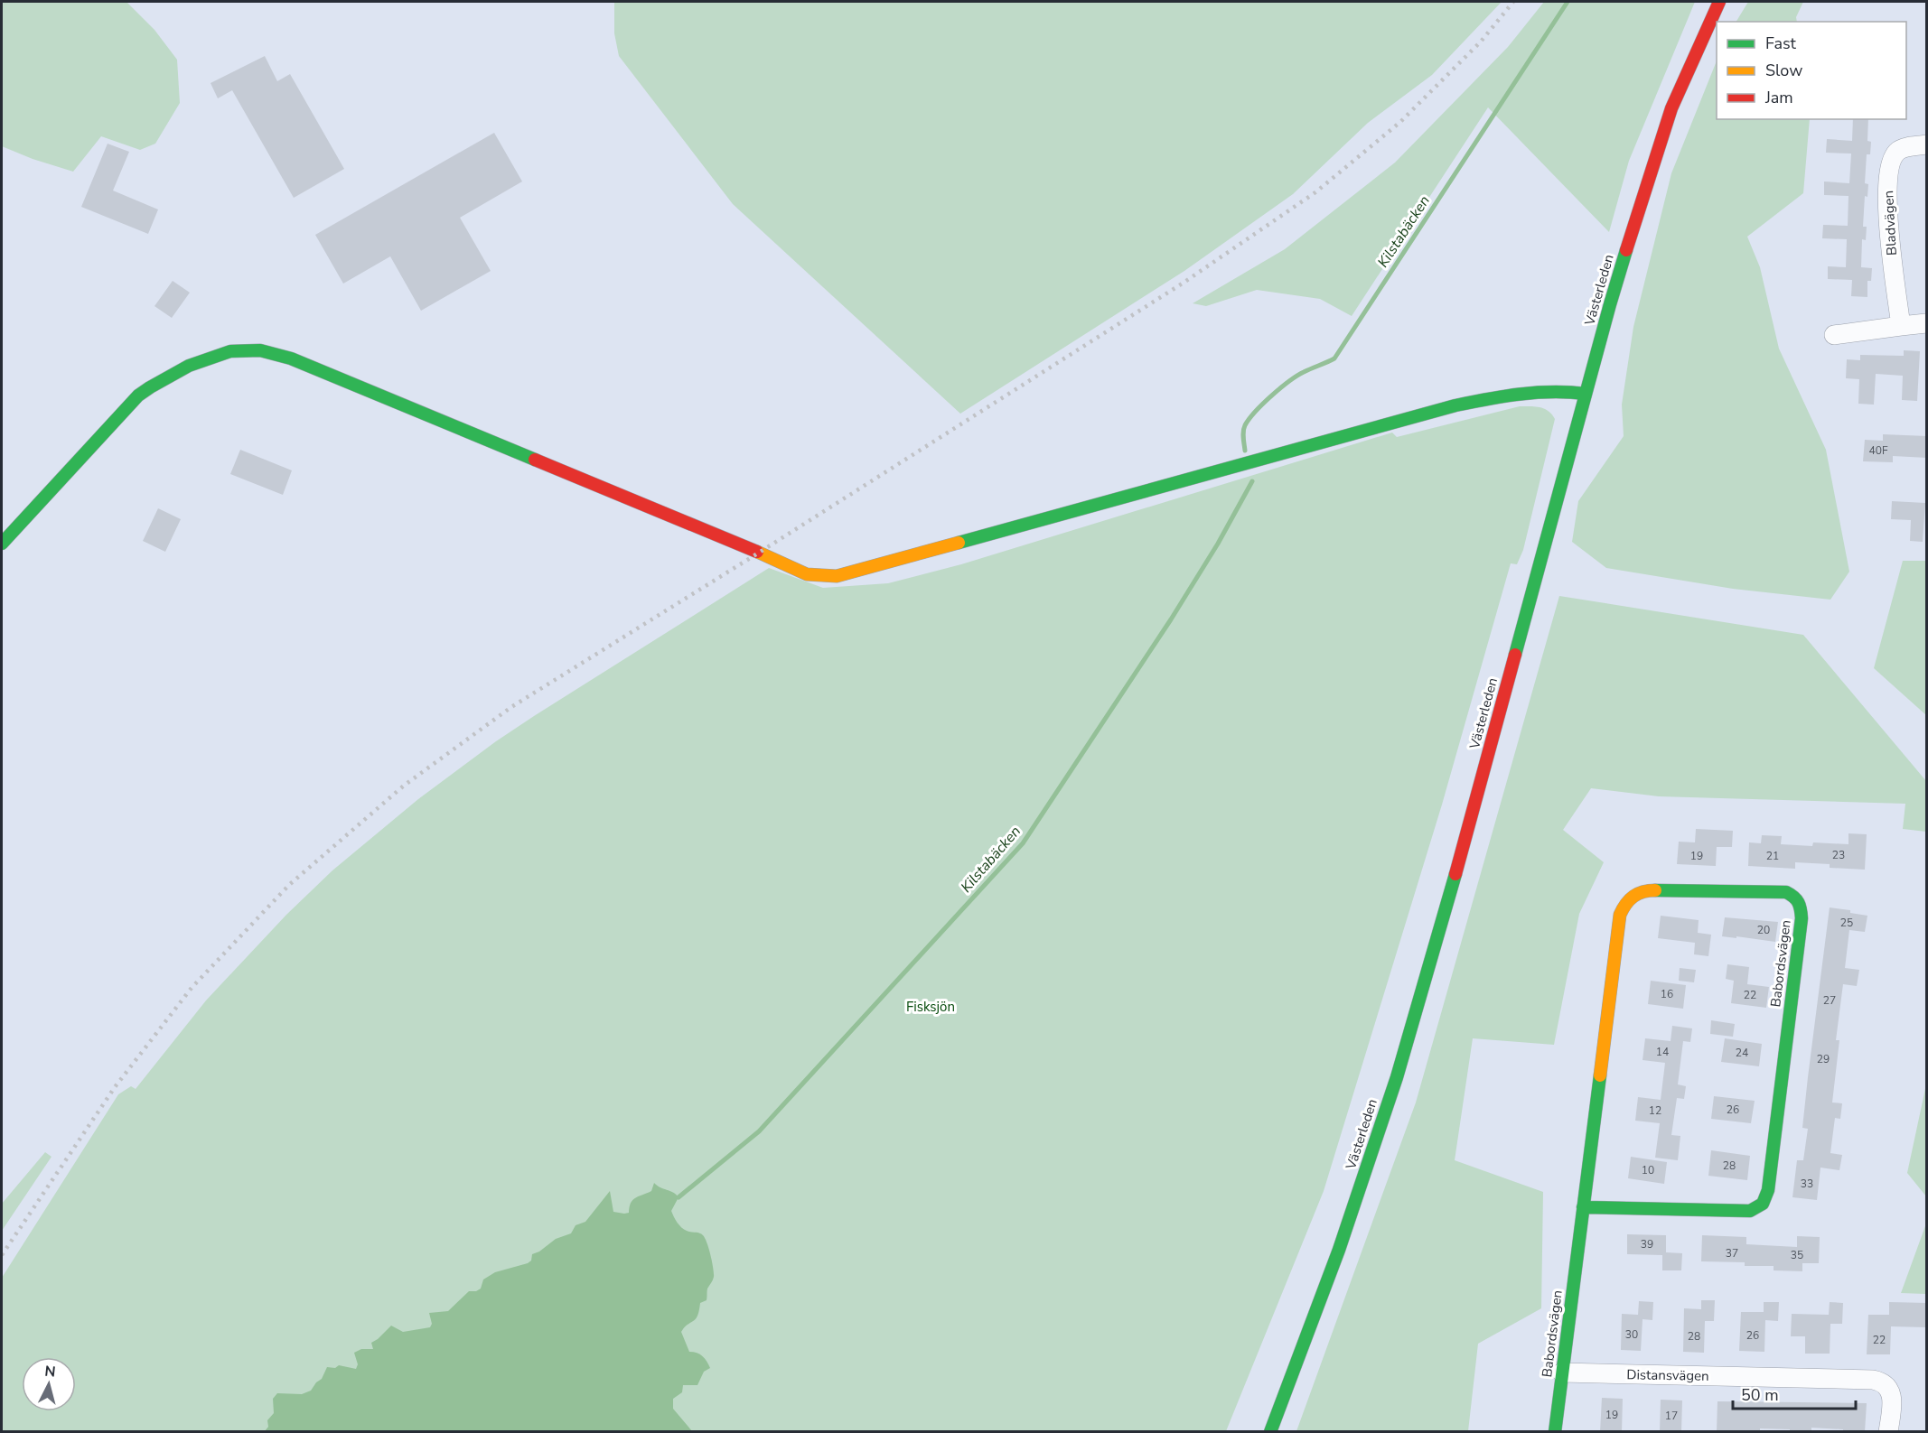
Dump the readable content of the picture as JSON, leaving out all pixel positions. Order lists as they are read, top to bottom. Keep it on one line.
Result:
{"streets":{"street":["Bladvägen","Västerleden","Babordsvägen","Distansvägen"]},"crossings":[["Babordsvägen","Distansvägen"]],"water":["Kilstabäcken"],"parks":["Fisksjön"],"house_numbers":["40F","23","19","21","25","20","16","22","27","14","24","29","26","12","28","10","33","39","37","35","30","26","28","22","19","17"],"legend":["Fast","Slow","Jam"],"scale_bar":"50 m","north":"top"}
